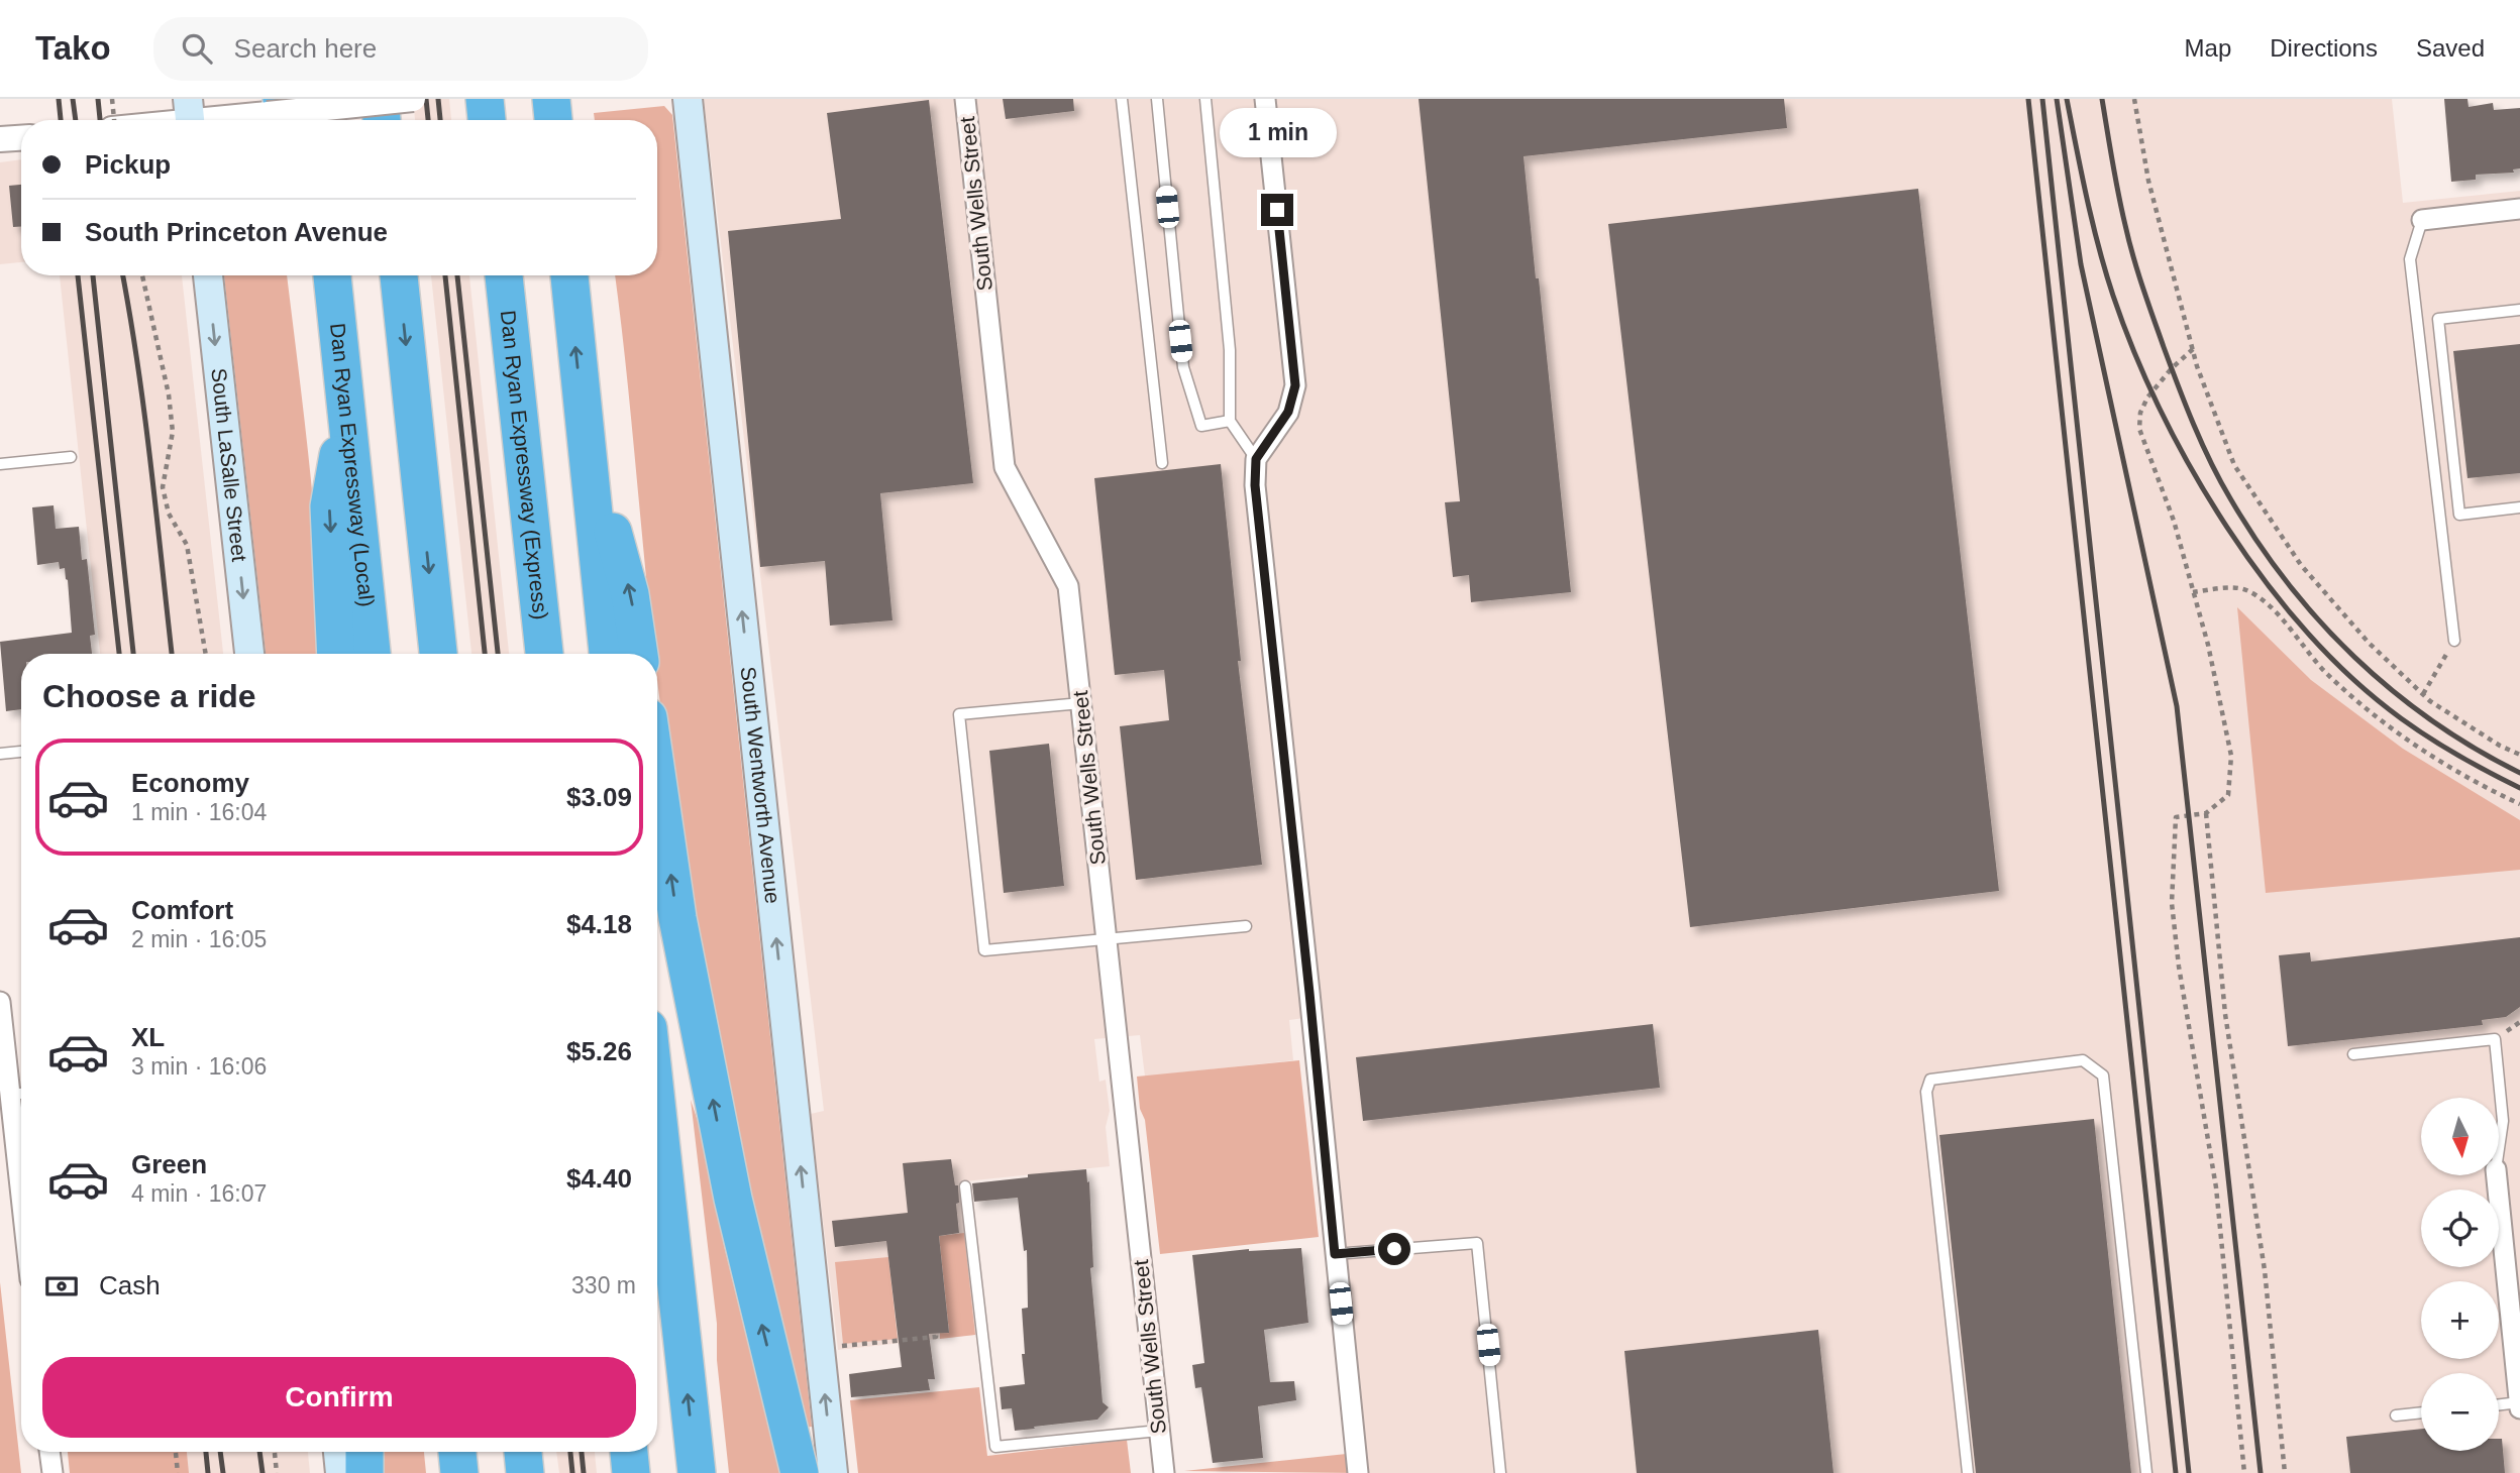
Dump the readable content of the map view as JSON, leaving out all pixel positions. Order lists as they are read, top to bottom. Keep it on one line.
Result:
{"streets":{"highway":["Dan Ryan Expressway (Local)","Dan Ryan Expressway (Express)"],"main road":["South LaSalle Street","South Wentworth Avenue"],"street":["South Wells Street"]},"one_way":["South LaSalle Street","South Wentworth Avenue"],"north":"bottom","page":{"header":"Tako","search":"Search here","nav":["Map","Directions","Saved"],"bubble":"1 min","banner":["Pickup","South Princeton Avenue"],"heading":"Choose a ride","list":[{"name":"Economy","note":"1 min · 16:04","value":"$3.09"},{"name":"Comfort","note":"2 min · 16:05","value":"$4.18"},{"name":"XL","note":"3 min · 16:06","value":"$5.26"},{"name":"Green","note":"4 min · 16:07","value":"$4.40"}],"map_buttons":["+","−"],"pay":["Cash","330 m"],"buttons":"Confirm"}}
